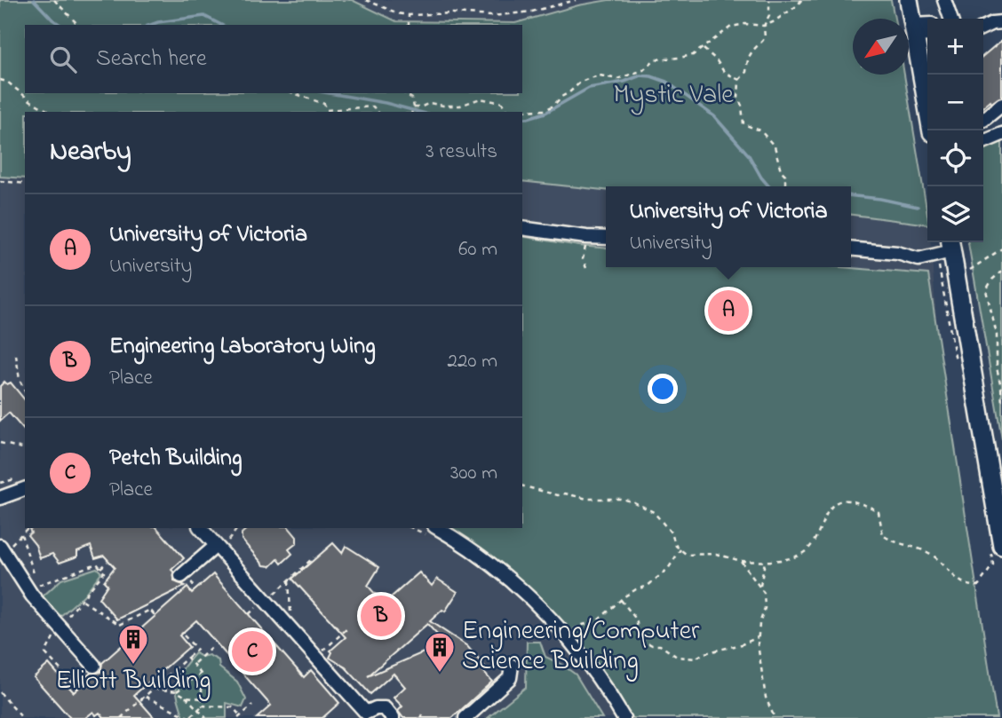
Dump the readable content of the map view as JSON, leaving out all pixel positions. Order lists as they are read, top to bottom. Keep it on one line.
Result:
{"parks":["Mystic Vale"],"places":{"building":["Elliott Building","Engineering/Computer Science Building"]},"north":"bottom left","page":{"map_buttons":["+","−"],"search":"Search here","heading":["Nearby","3 results"],"popup":["University of Victoria","University"],"list":[{"mark":"A","name":"University of Victoria","note":"University","value":"60 m"},{"mark":"B","name":"Engineering Laboratory Wing","note":"Place","value":"220 m"},{"mark":"C","name":"Petch Building","note":"Place","value":"300 m"}],"pins":["A","B","C"]}}
